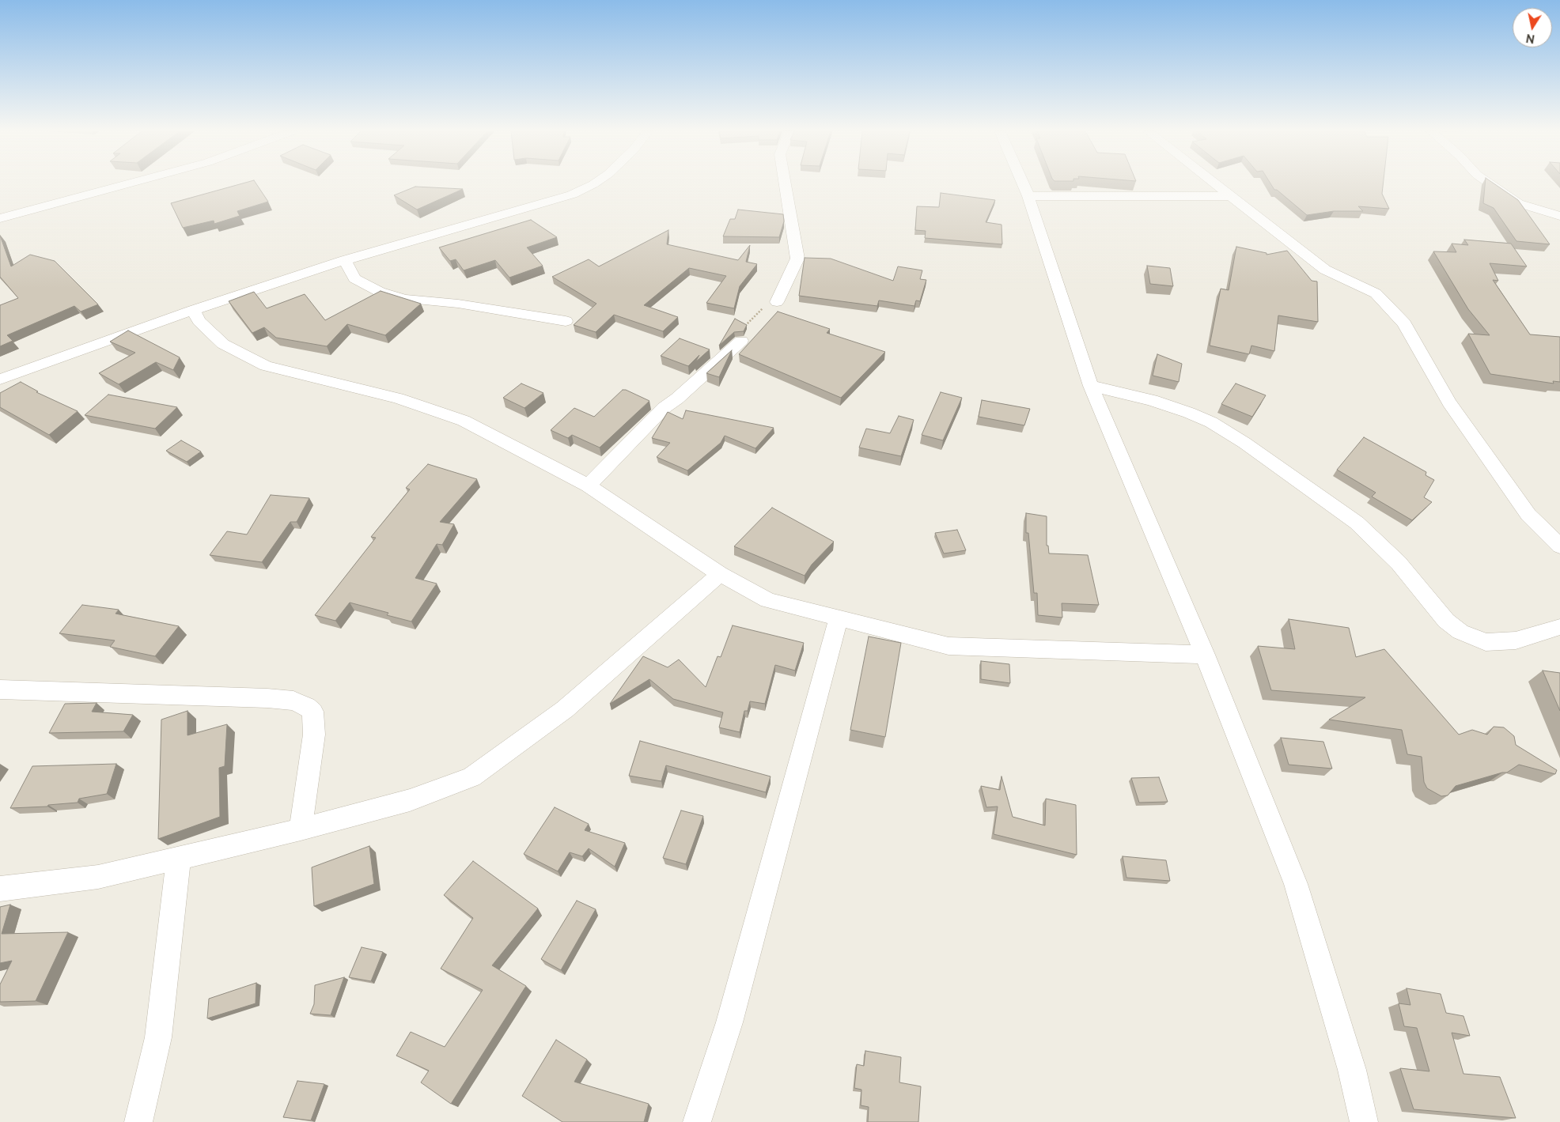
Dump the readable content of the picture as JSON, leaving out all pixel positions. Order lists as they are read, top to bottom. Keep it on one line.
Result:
{"north":"bottom"}
